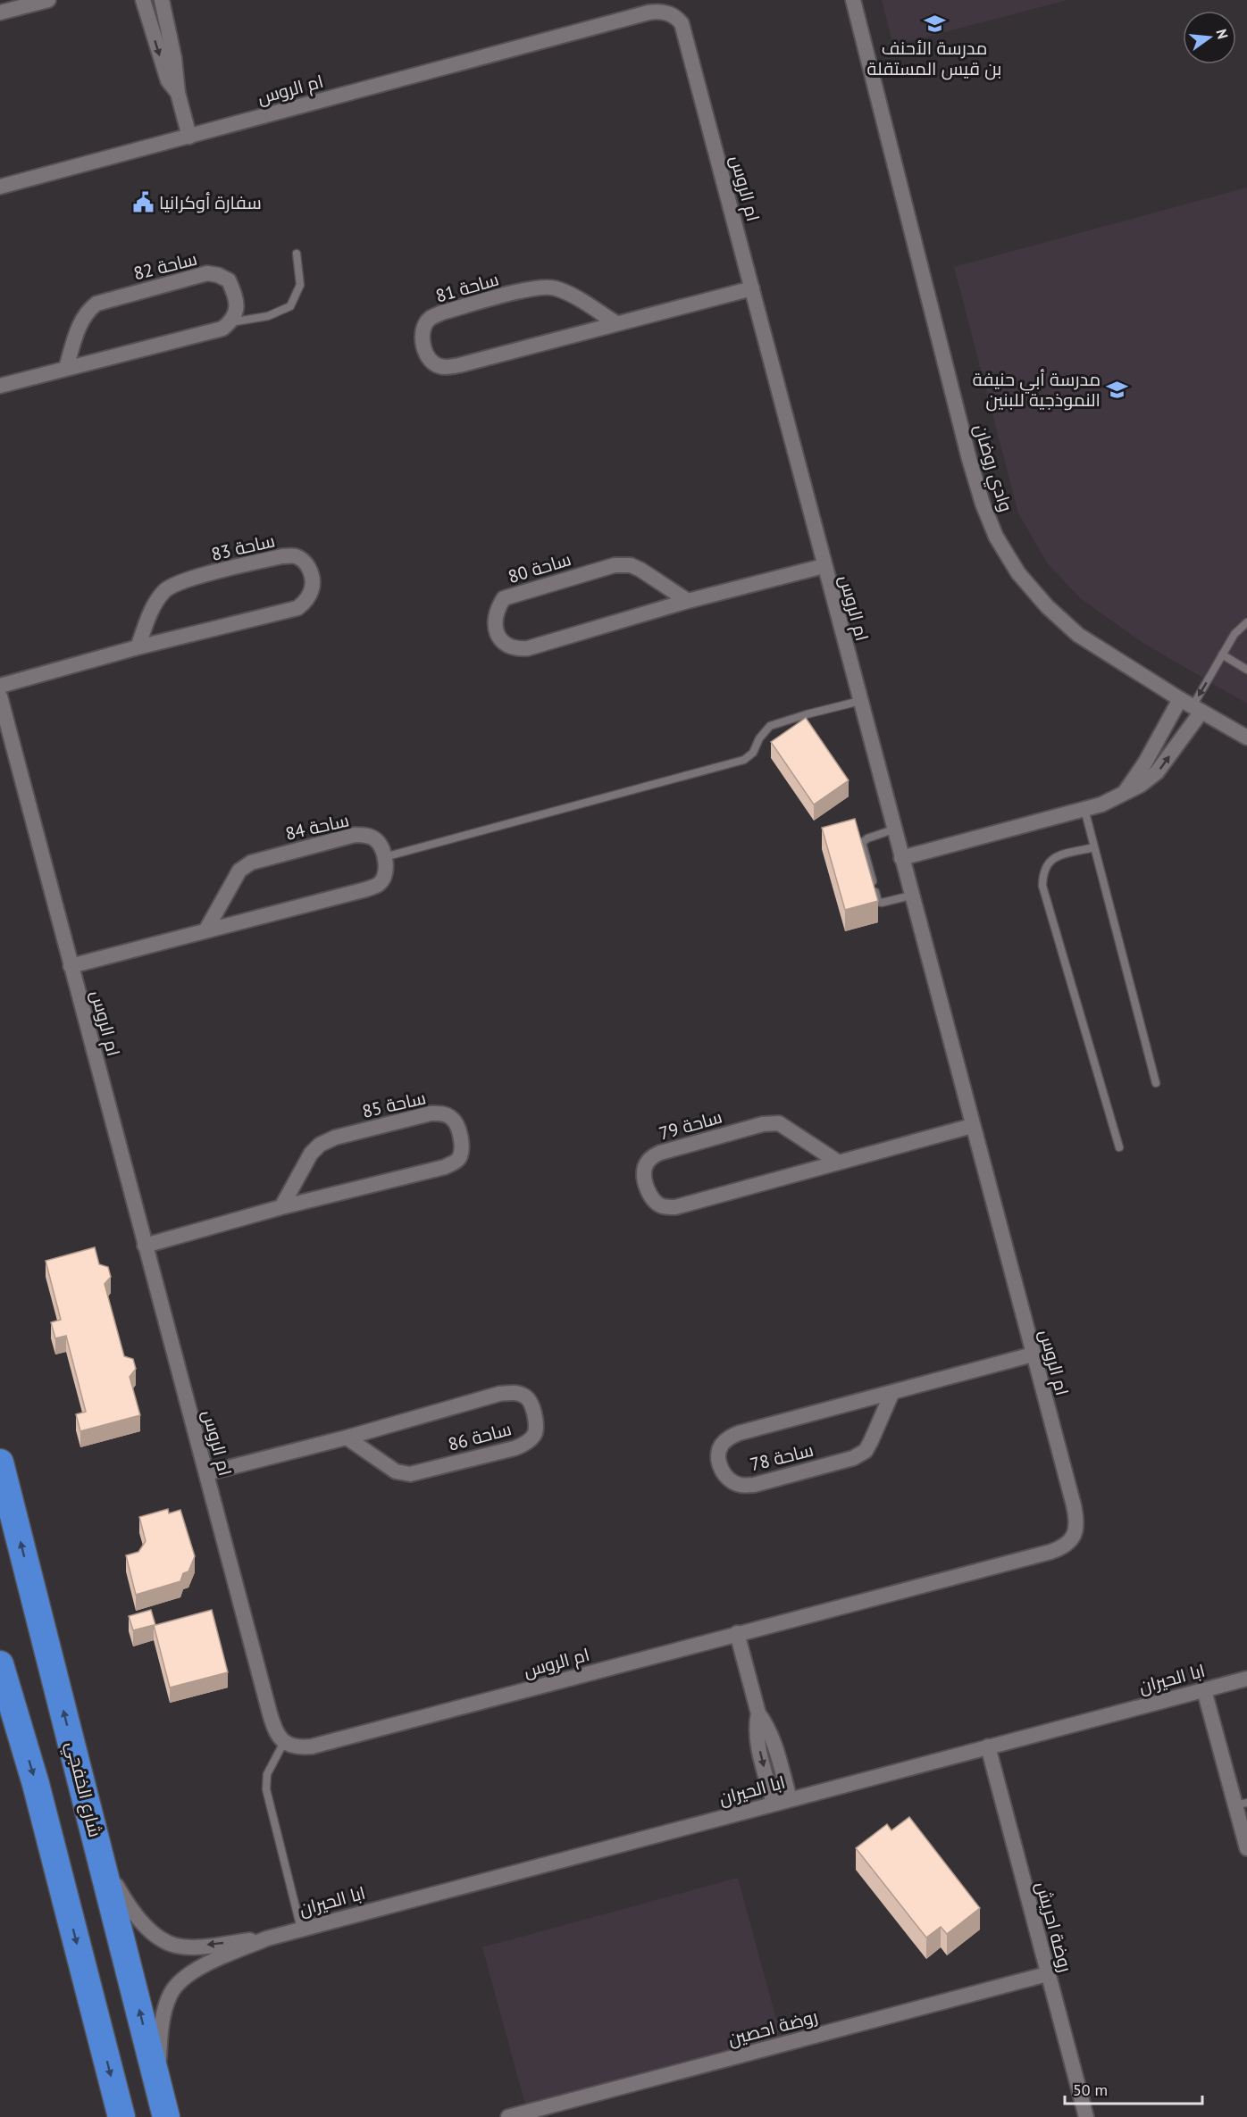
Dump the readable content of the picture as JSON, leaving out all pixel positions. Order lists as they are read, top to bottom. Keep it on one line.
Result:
{"streets":{"highway":["شارع الخفجي"],"street":["ام الروس","ساحة 82","ساحة 81","وادي روضان","ساحة 83","ساحة 80","ساحة 84","ساحة 85","ساحة 79","ساحة 86","ساحة 78","ابا الحيران","روضة احريش","روضة احصين"]},"crossings":[["ام الروس","ساحة 81"],["ام الروس","ساحة 80"],["ام الروس","ساحة 85"],["ام الروس","ساحة 79"],["ام الروس","ساحة 86"],["ام الروس","ساحة 78"],["ابا الحيران","شارع الخفجي"],["ابا الحيران","روضة احريش"],["روضة احريش","روضة احصين"]],"places":{"school or university":["مدرسة الأحنف بن قيس المستقلة","مدرسة أبي حنيفة النموذجية للبنين"],"public building":["سفارة أوكرانيا"]},"scale_bar":"50 m","north":"right"}
